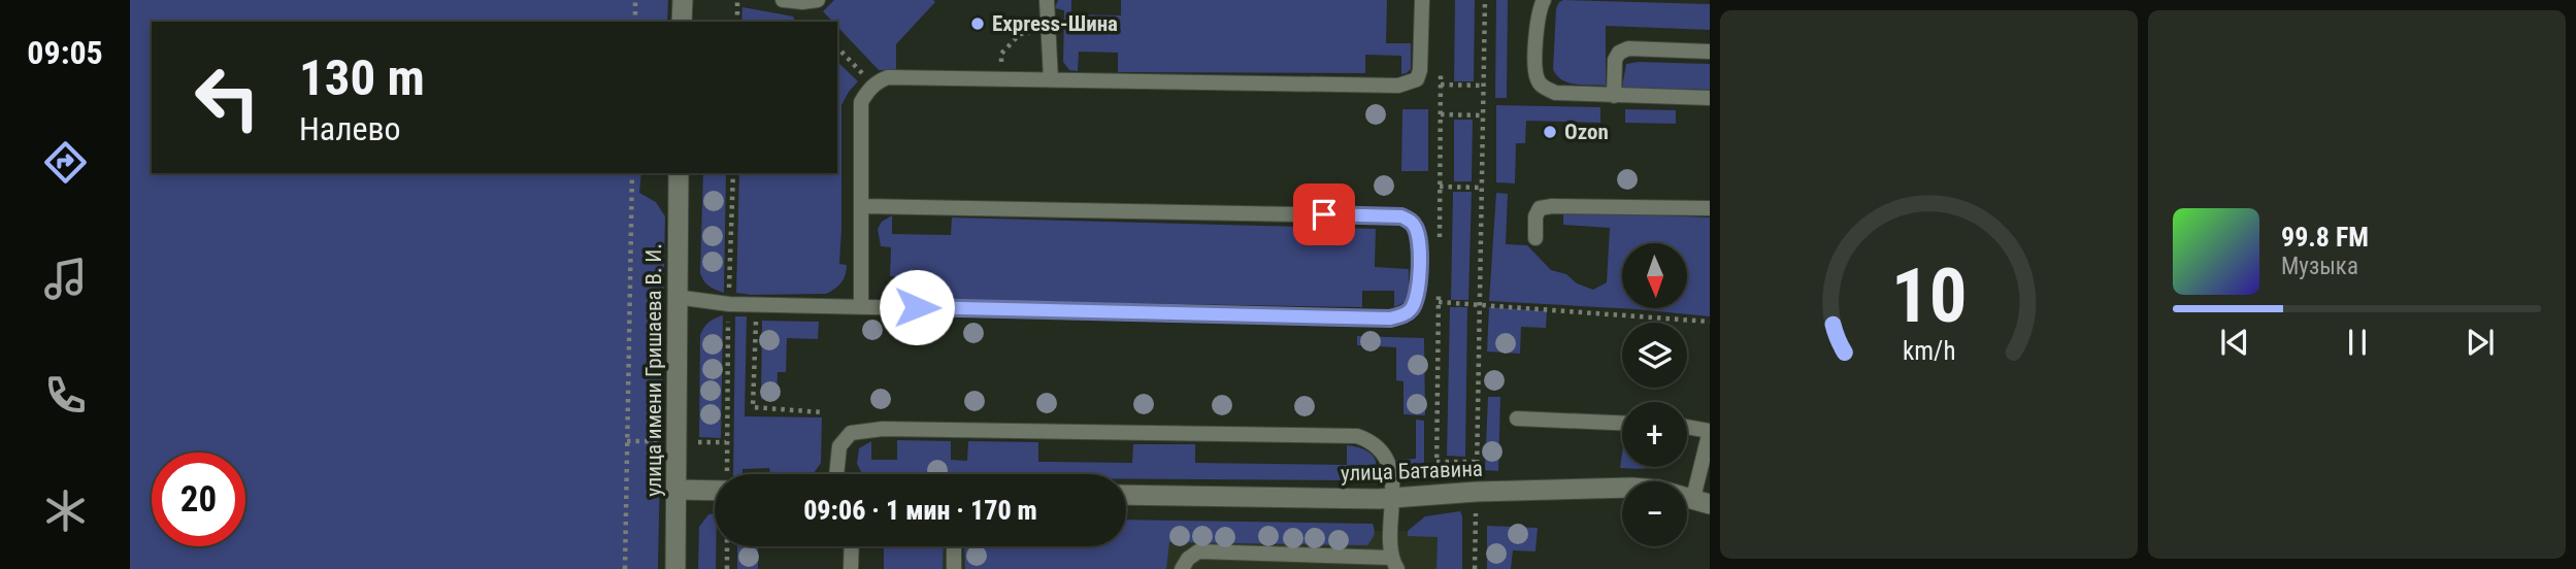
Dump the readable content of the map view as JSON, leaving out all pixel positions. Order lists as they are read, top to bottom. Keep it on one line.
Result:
{"streets":{"street":["улица имени Гришаева В. И.","улица Батавина"]},"places":["Express-Шина","Ozon"],"north":"bottom","page":{"tabs":"09:05","turn":["130 m","Налево"],"song":["99.8 FM","Музыка"],"map_buttons":["+","−"],"limit":"20","trip":"09:06 · 1 мин · 170 m","gauge":["10","km/h"]}}
